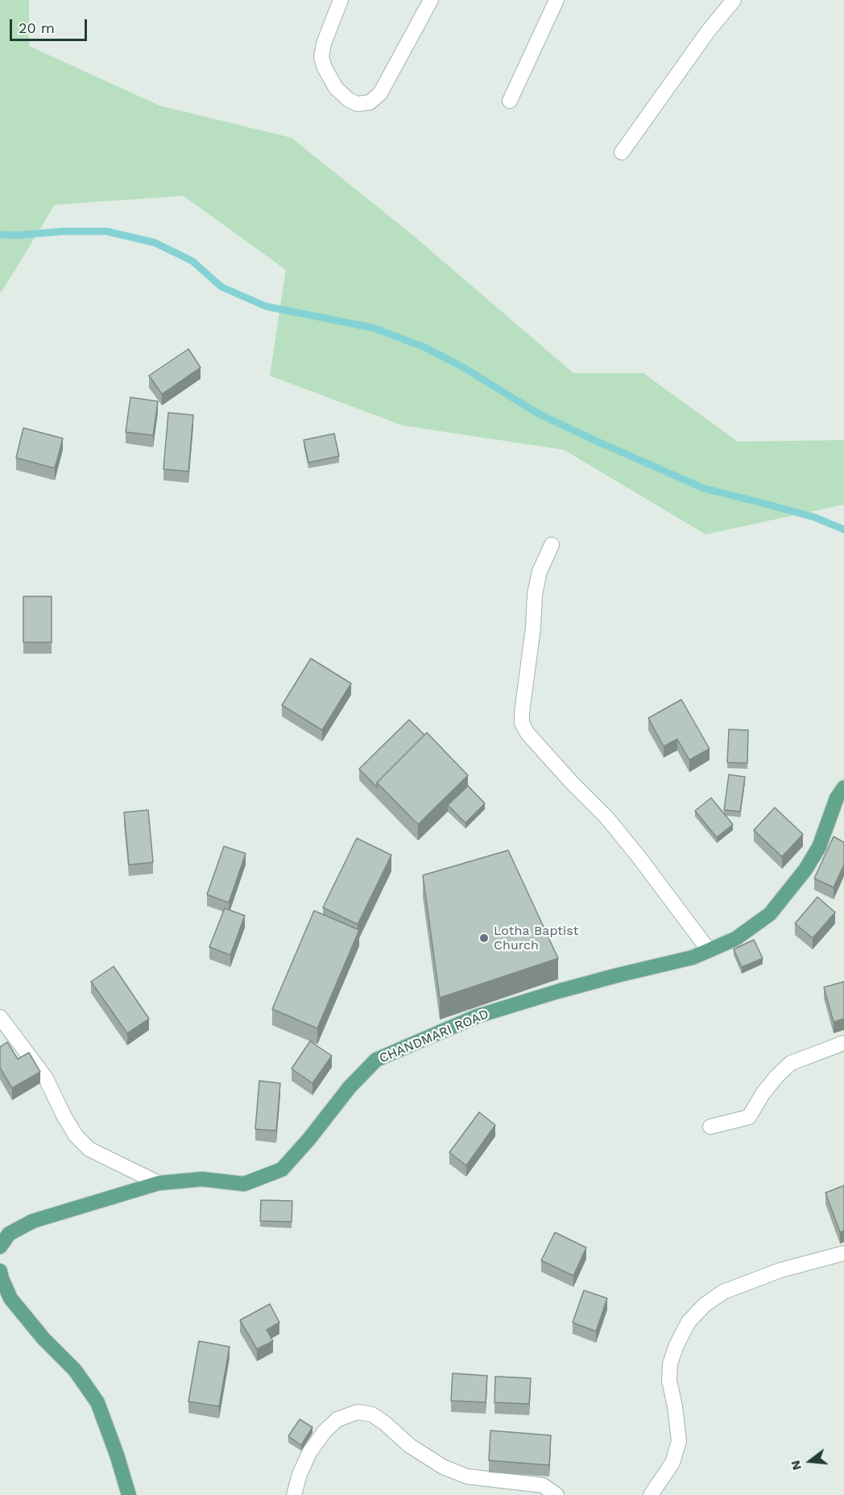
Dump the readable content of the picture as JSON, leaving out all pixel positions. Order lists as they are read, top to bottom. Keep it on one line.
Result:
{"streets":{"main road":["CHANDMARI ROAD"]},"places":["Lotha Baptist Church"],"scale_bar":"20 m","north":"left"}
